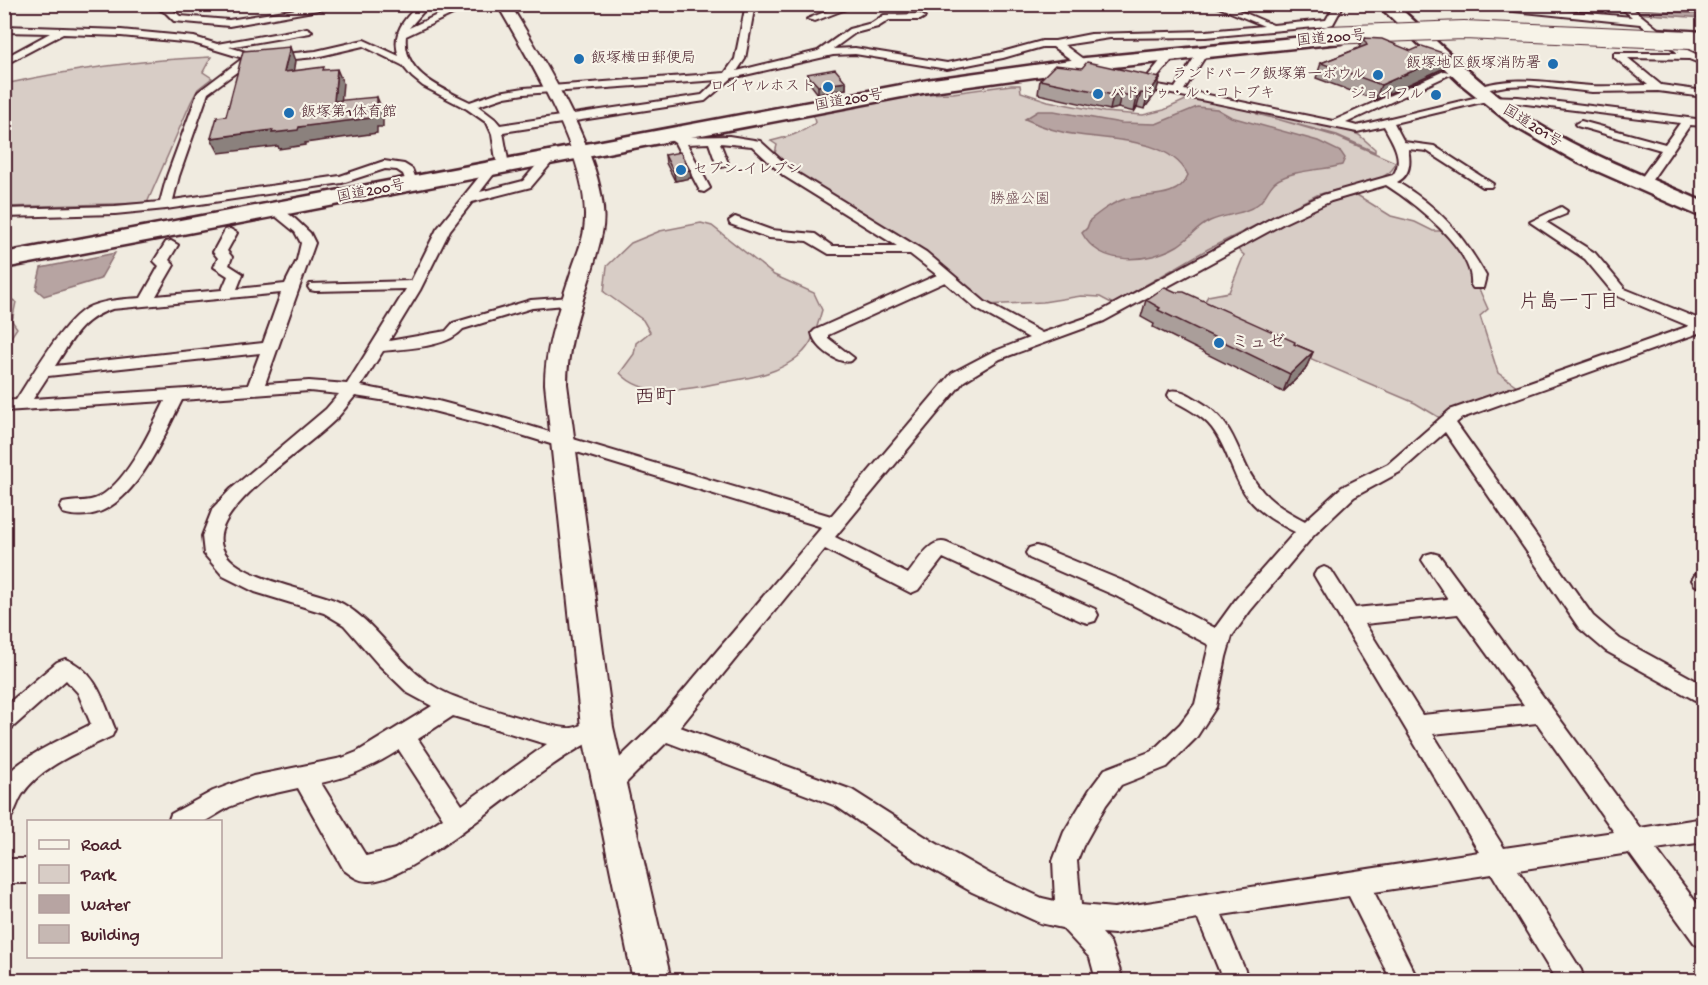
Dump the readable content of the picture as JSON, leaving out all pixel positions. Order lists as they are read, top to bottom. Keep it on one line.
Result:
{"streets":{"highway":["国道200号","国道201号"]},"districts":["片島一丁目","西町"],"parks":["勝盛公園"],"places":["飯塚横田郵便局","飯塚地区飯塚消防署","ランドパーク飯塚第一ボウル","ロイヤルホスト","パドドゥ・ル・コトブキ","ジョイフル","飯塚第1体育館","セブン-イレブン","ミュゼ"],"legend":["Road","Park","Water","Building"]}
